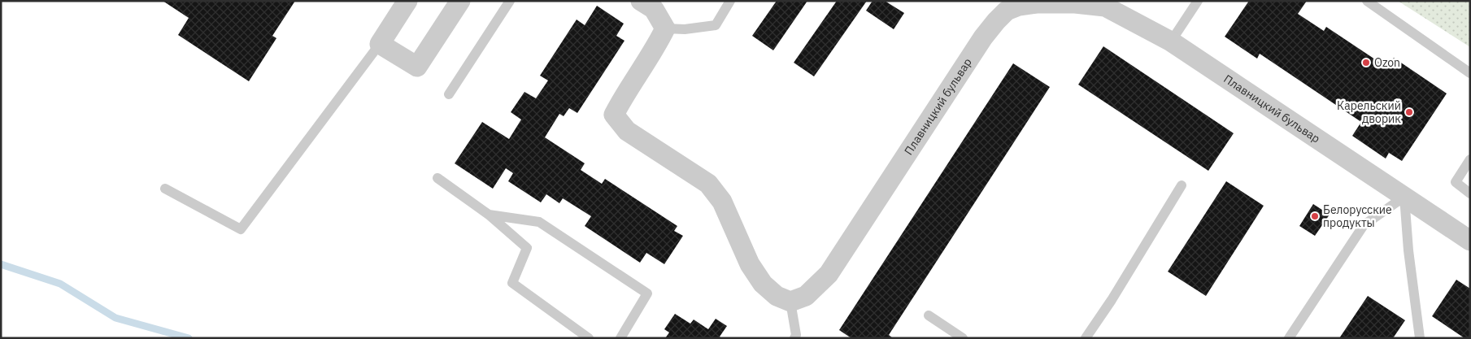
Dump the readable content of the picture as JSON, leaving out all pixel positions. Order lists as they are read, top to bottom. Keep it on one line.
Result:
{"streets":{"street":["Плавницкий бульвар"]},"places":["Ozon","Карельский дворик","Белорусские продукты"]}
